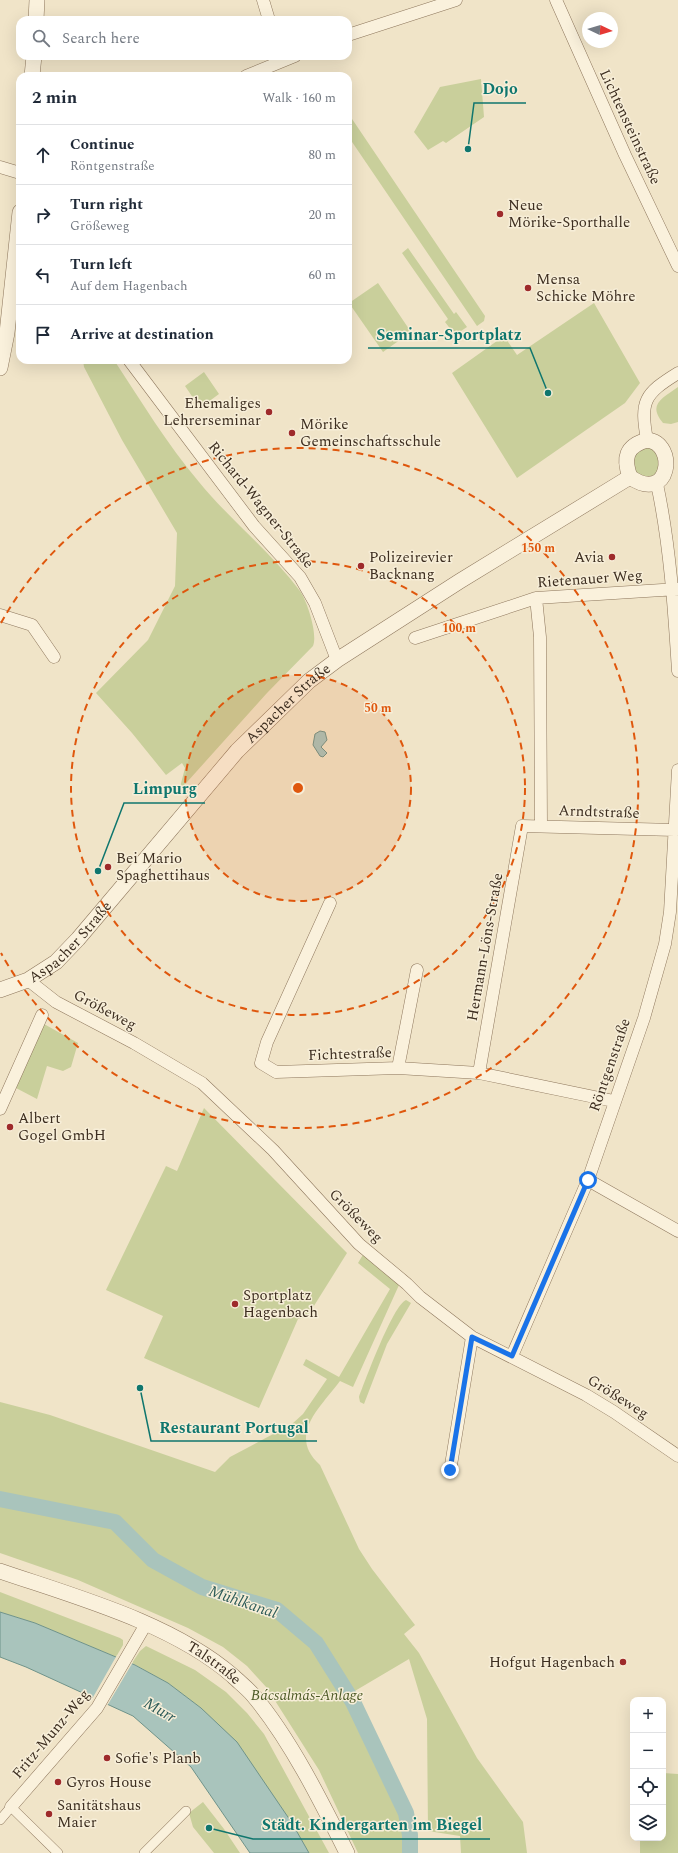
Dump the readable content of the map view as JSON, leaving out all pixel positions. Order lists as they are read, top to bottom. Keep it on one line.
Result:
{"streets":{"street":["Lichtensteinstraße","Richard-Wagner-Straße","Rietenauer Weg","Aspacher Straße","Arndtstraße","Hermann-Löns-Straße","Größeweg","Fichtestraße","Röntgenstraße","Talstraße","Fritz-Munz-Weg"]},"crossings":[["Richard-Wagner-Straße","Aspacher Straße"],["Aspacher Straße","Größeweg"],["Arndtstraße","Hermann-Löns-Straße"],["Arndtstraße","Röntgenstraße"],["Hermann-Löns-Straße","Fichtestraße"],["Größeweg","Röntgenstraße"],["Fichtestraße","Röntgenstraße"],["Talstraße","Fritz-Munz-Weg"]],"water":["Mühlkanal","Murr"],"parks":["Bácsalmás-Anlage"],"places":["Dojo","Neue Mörike-Sporthalle","Mensa Schicke Möhre","Seminar-Sportplatz","Ehemaliges Lehrerseminar","Mörike Gemeinschaftsschule","Avia","Polizeirevier Backnang","Bei Mario Spaghettihaus","Limpurg","Albert Gogel GmbH","Sportplatz Hagenbach","Restaurant Portugal","Hofgut Hagenbach","Sofie's Planb","Gyros House","Sanitätshaus Maier","Städt. Kindergarten im Biegel"],"north":"right","page":{"search":"Search here","heading":["2 min","Walk · 160 m"],"list":[["Continue","Röntgenstraße","80 m"],["Turn right","Größeweg","20 m"],["Turn left","Auf dem Hagenbach","60 m"],"Arrive at destination"],"map_buttons":["+","−"]},"rings":["150 m","100 m","50 m"]}
